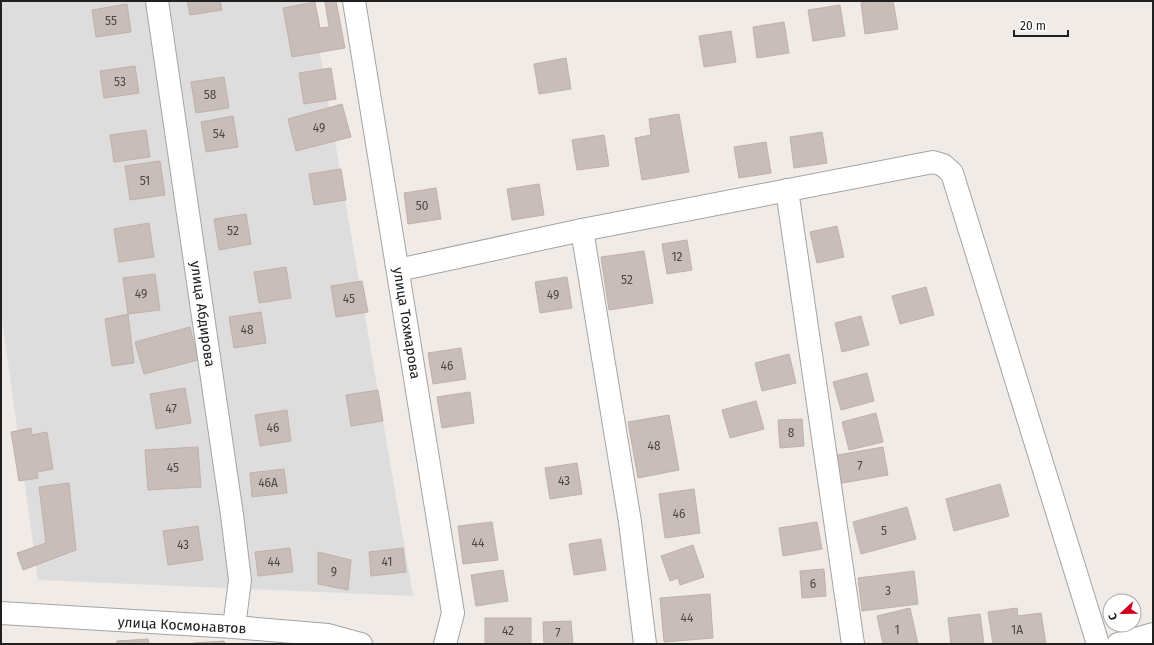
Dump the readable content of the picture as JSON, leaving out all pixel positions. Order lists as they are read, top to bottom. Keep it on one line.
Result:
{"streets":{"street":["улица Абдирова","улица Тохмарова","улица Космонавтов"]},"crossings":[["улица Абдирова","улица Космонавтов"]],"house_numbers":["55","53","58","49","54","51","50","52","12","52","49","49","45","48","46","47","46","8","48","7","45","43","46А","46","5","44","43","44","41","9","6","3","44","1","1А","42","7"],"scale_bar":"20 m","north":"left"}
